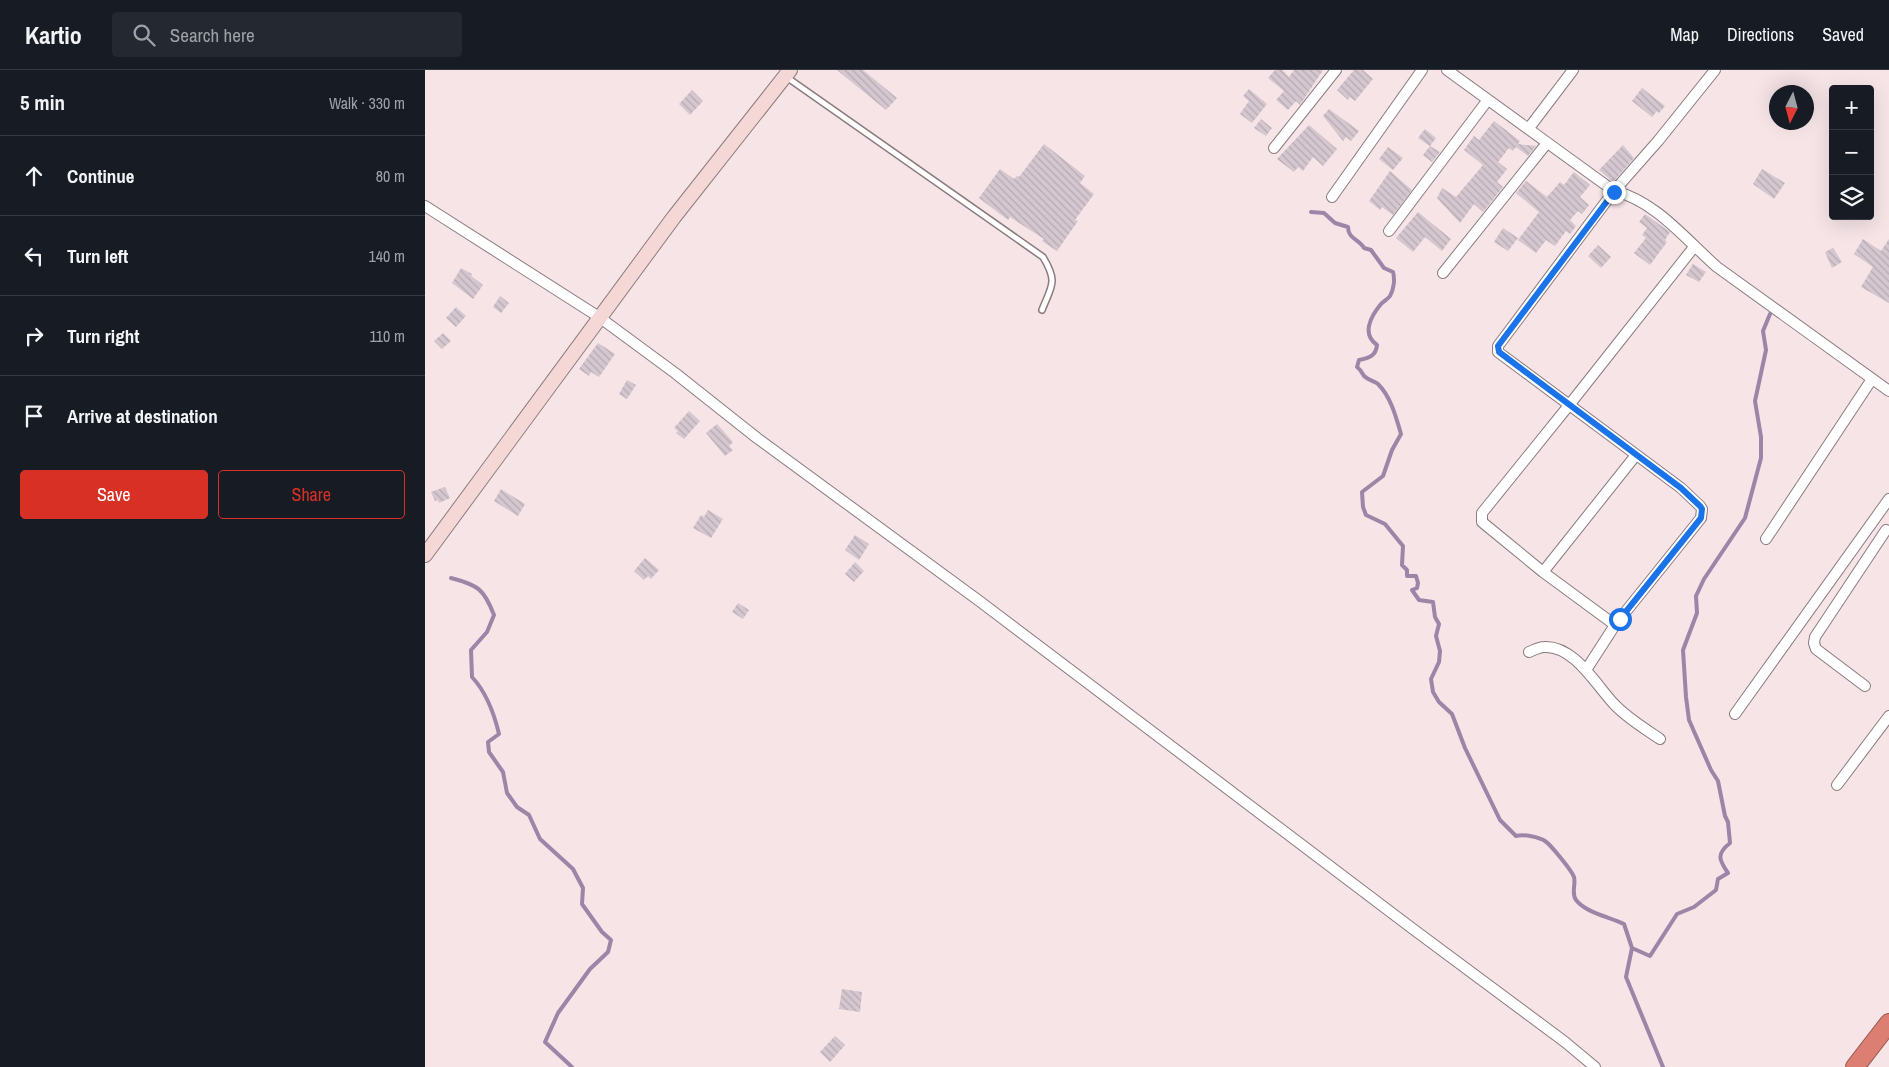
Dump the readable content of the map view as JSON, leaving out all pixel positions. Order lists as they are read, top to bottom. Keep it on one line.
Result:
{"north":"bottom","page":{"header":"Kartio","search":"Search here","nav":["Map","Directions","Saved"],"heading":["5 min","Walk · 330 m"],"map_buttons":["+","−"],"list":[["Continue","80 m"],["Turn left","140 m"],["Turn right","110 m"],"Arrive at destination"],"buttons":["Save","Share"]}}
